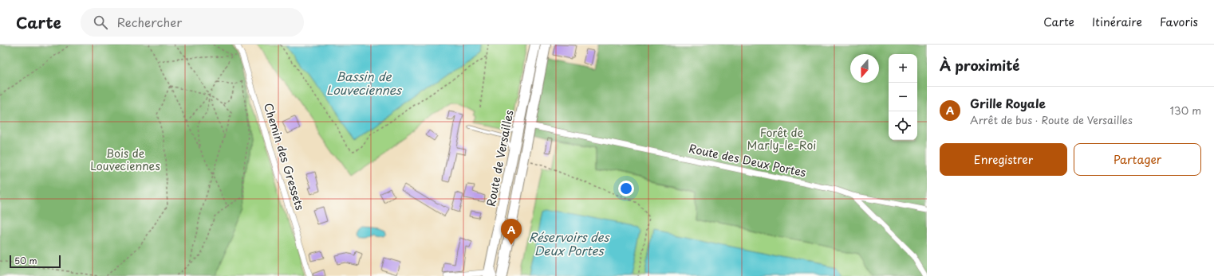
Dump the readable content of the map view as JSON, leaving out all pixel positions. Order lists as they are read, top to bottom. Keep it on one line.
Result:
{"streets":{"main road":["Route de Versailles"],"street":["Chemin des Gressets","Route des Deux Portes"]},"crossings":[["Route de Versailles","Route des Deux Portes"]],"water":["Bassin de Louveciennes","Réservoirs des Deux Portes"],"parks":["Forêt de Marly-le-Roi","Bois de Louveciennes"],"scale_bar":"50 m","north":"bottom","page":{"header":"Carte","search":"Rechercher","nav":["Carte","Itinéraire","Favoris"],"heading":"À proximité","map_buttons":["+","−"],"list":[{"mark":"A","name":"Grille Royale","note":"Arrêt de bus · Route de Versailles","value":"130 m"}],"buttons":["Enregistrer","Partager"],"pins":"A","scale":"50 m"}}
